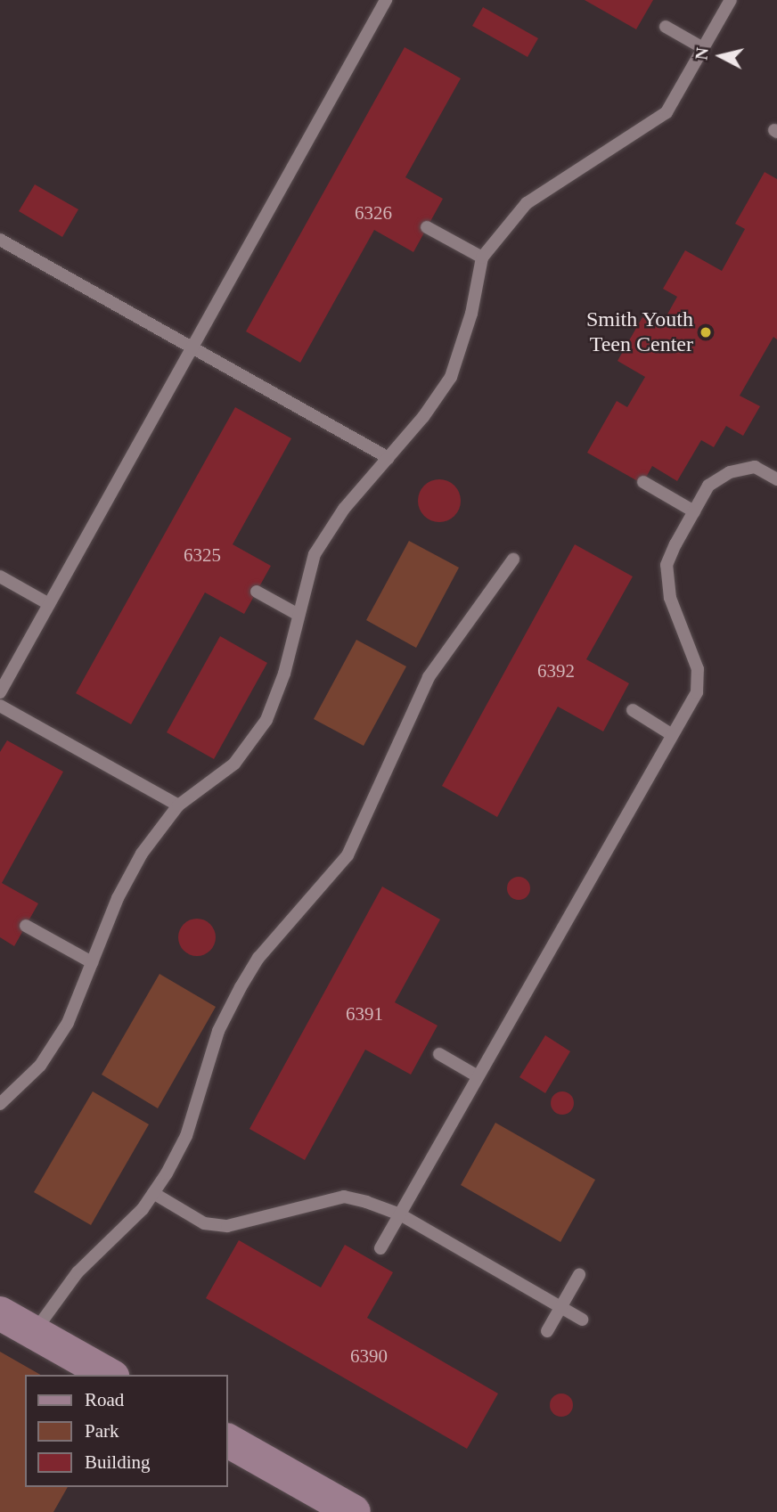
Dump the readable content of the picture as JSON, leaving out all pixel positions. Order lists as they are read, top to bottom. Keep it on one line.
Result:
{"places":["Smith Youth Teen Center"],"house_numbers":["6326","6325","6392","6391","6390"],"legend":["Road","Park","Building"],"north":"left"}
